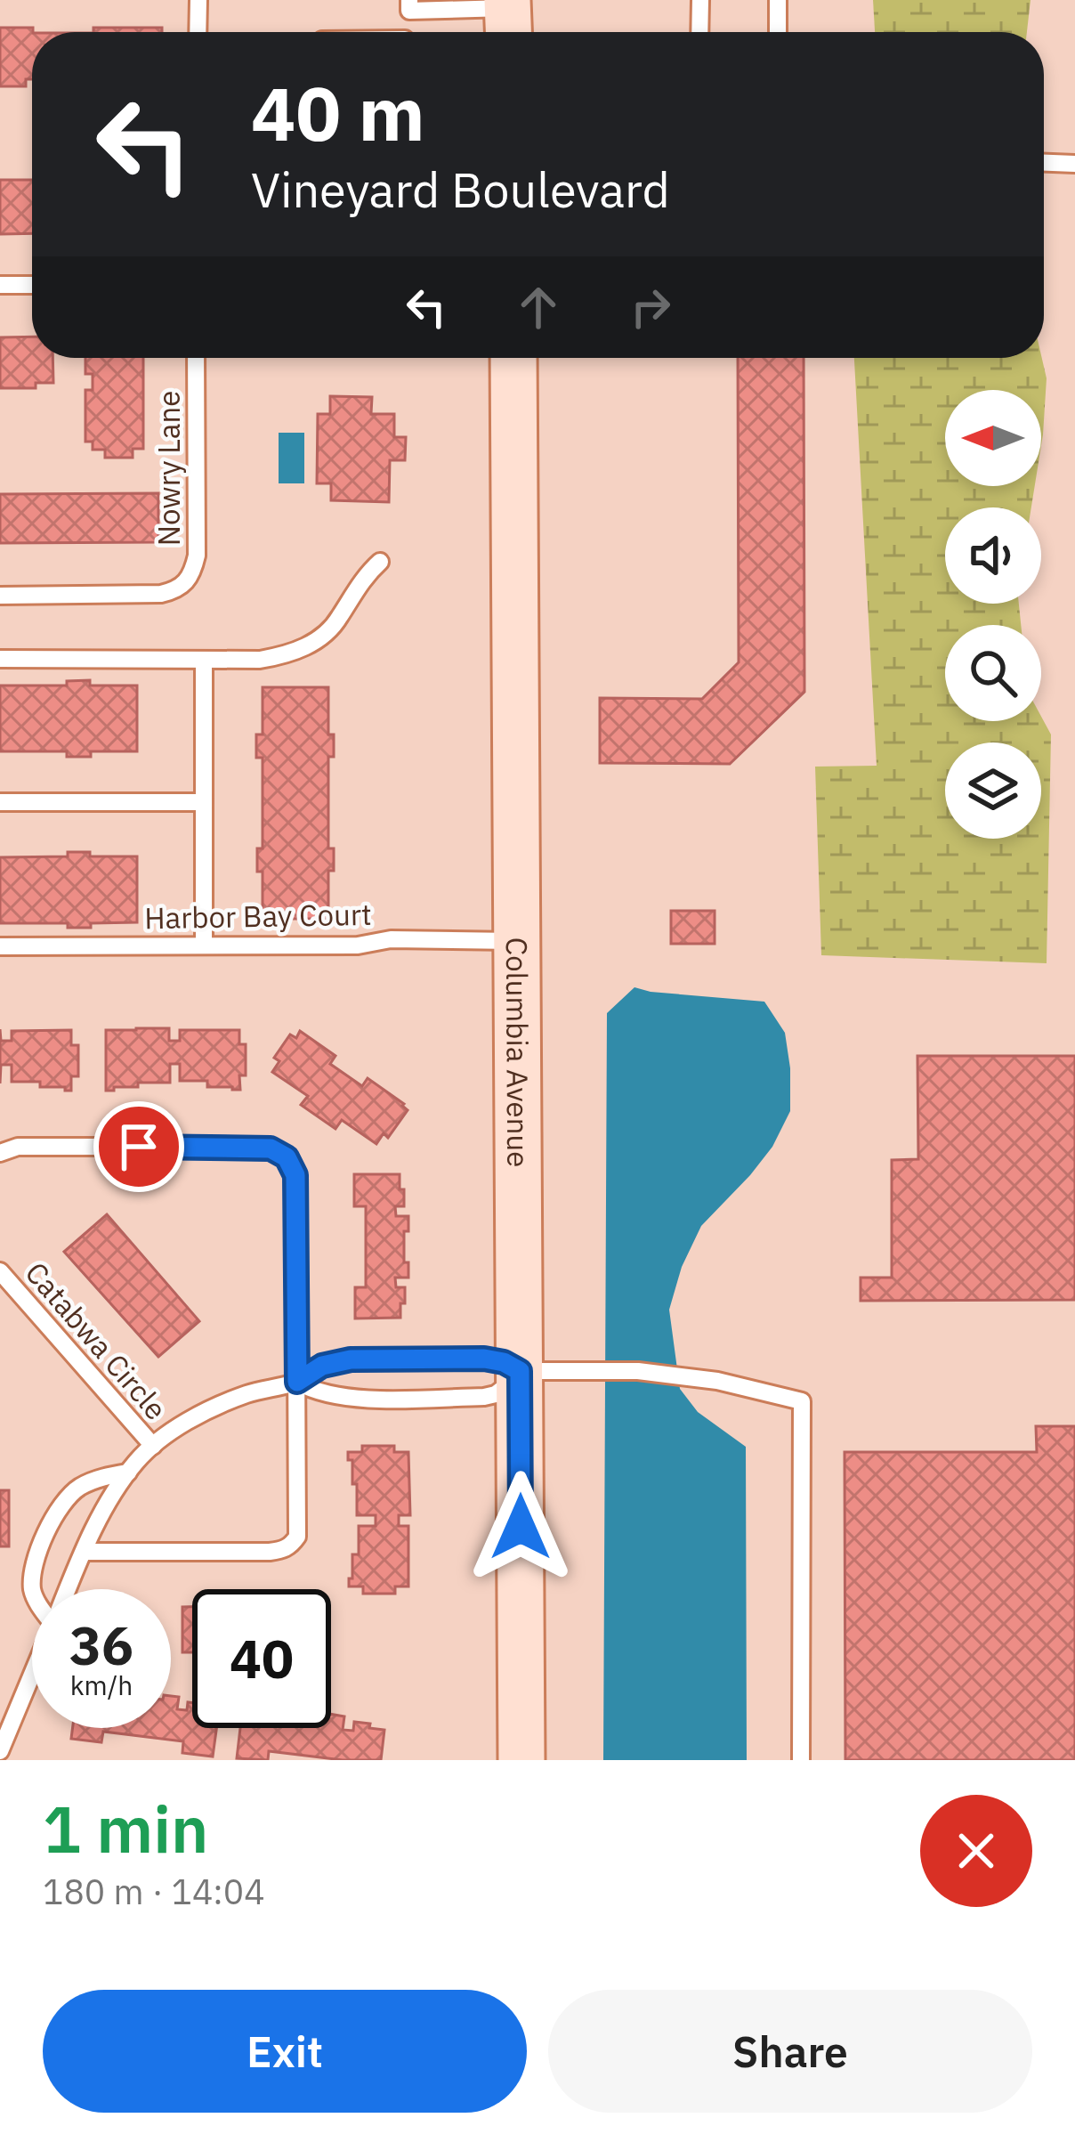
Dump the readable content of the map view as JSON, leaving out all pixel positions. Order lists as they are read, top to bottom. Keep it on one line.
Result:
{"streets":{"street":["Columbia Avenue"],"lane":["Nowry Lane","Harbor Bay Court","Catabwa Circle"]},"crossings":[["Harbor Bay Court","Columbia Avenue"]],"north":"left","page":{"turn":["40 m","Vineyard Boulevard"],"speed":"36 km/h","limit":"40","heading":["1 min","180 m · 14:04"],"buttons":["Exit","Share"]}}
